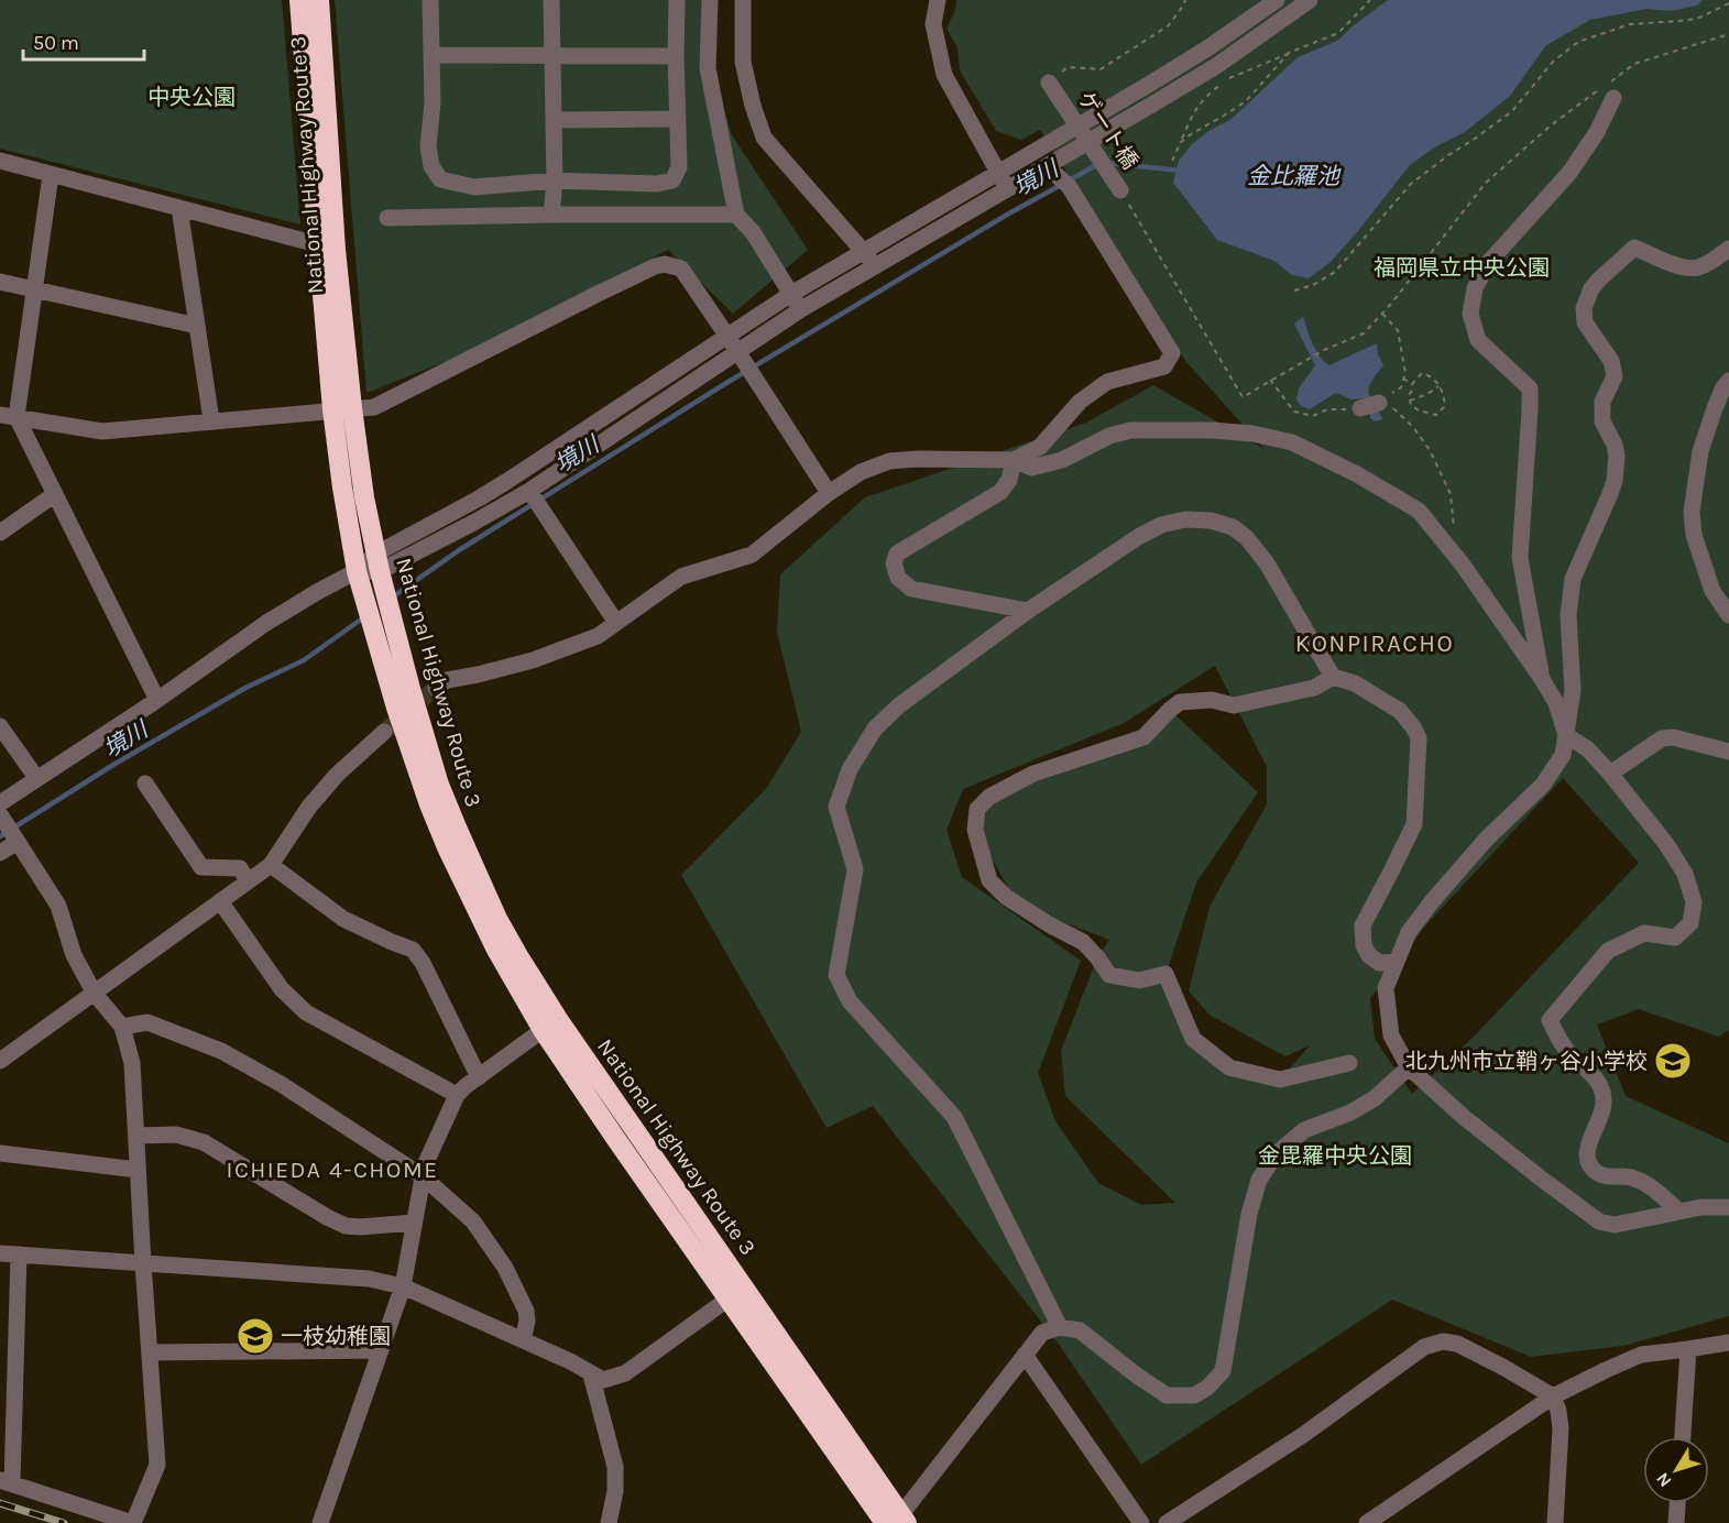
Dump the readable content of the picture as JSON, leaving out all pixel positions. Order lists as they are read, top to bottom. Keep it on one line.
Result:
{"streets":{"highway":["National Highway Route 3"],"street":["ゲート橋"]},"districts":["KONPIRACHO","ICHIEDA 4-CHOME"],"water":["金比羅池","境川"],"parks":["中央公園","福岡県立中央公園","金毘羅中央公園"],"places":{"school or university":["北九州市立鞘ヶ谷小学校","一枝幼稚園"]},"scale_bar":"50 m","north":"bottom left"}
